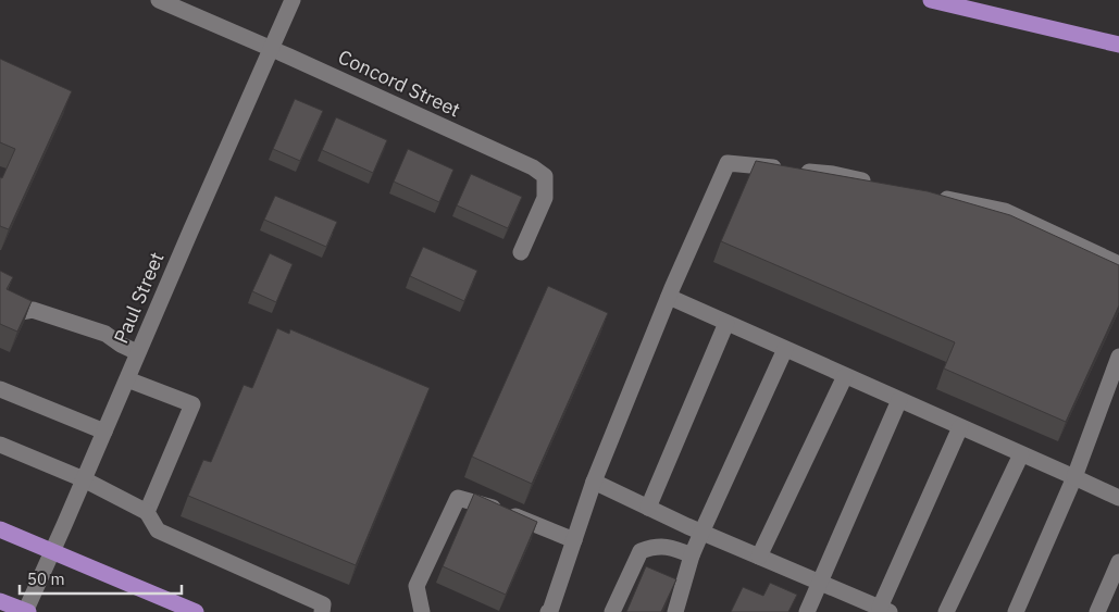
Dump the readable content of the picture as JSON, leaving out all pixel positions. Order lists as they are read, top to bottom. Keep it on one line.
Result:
{"streets":{"street":["Concord Street","Paul Street"]},"crossings":[["Concord Street","Paul Street"]],"scale_bar":"50 m"}
